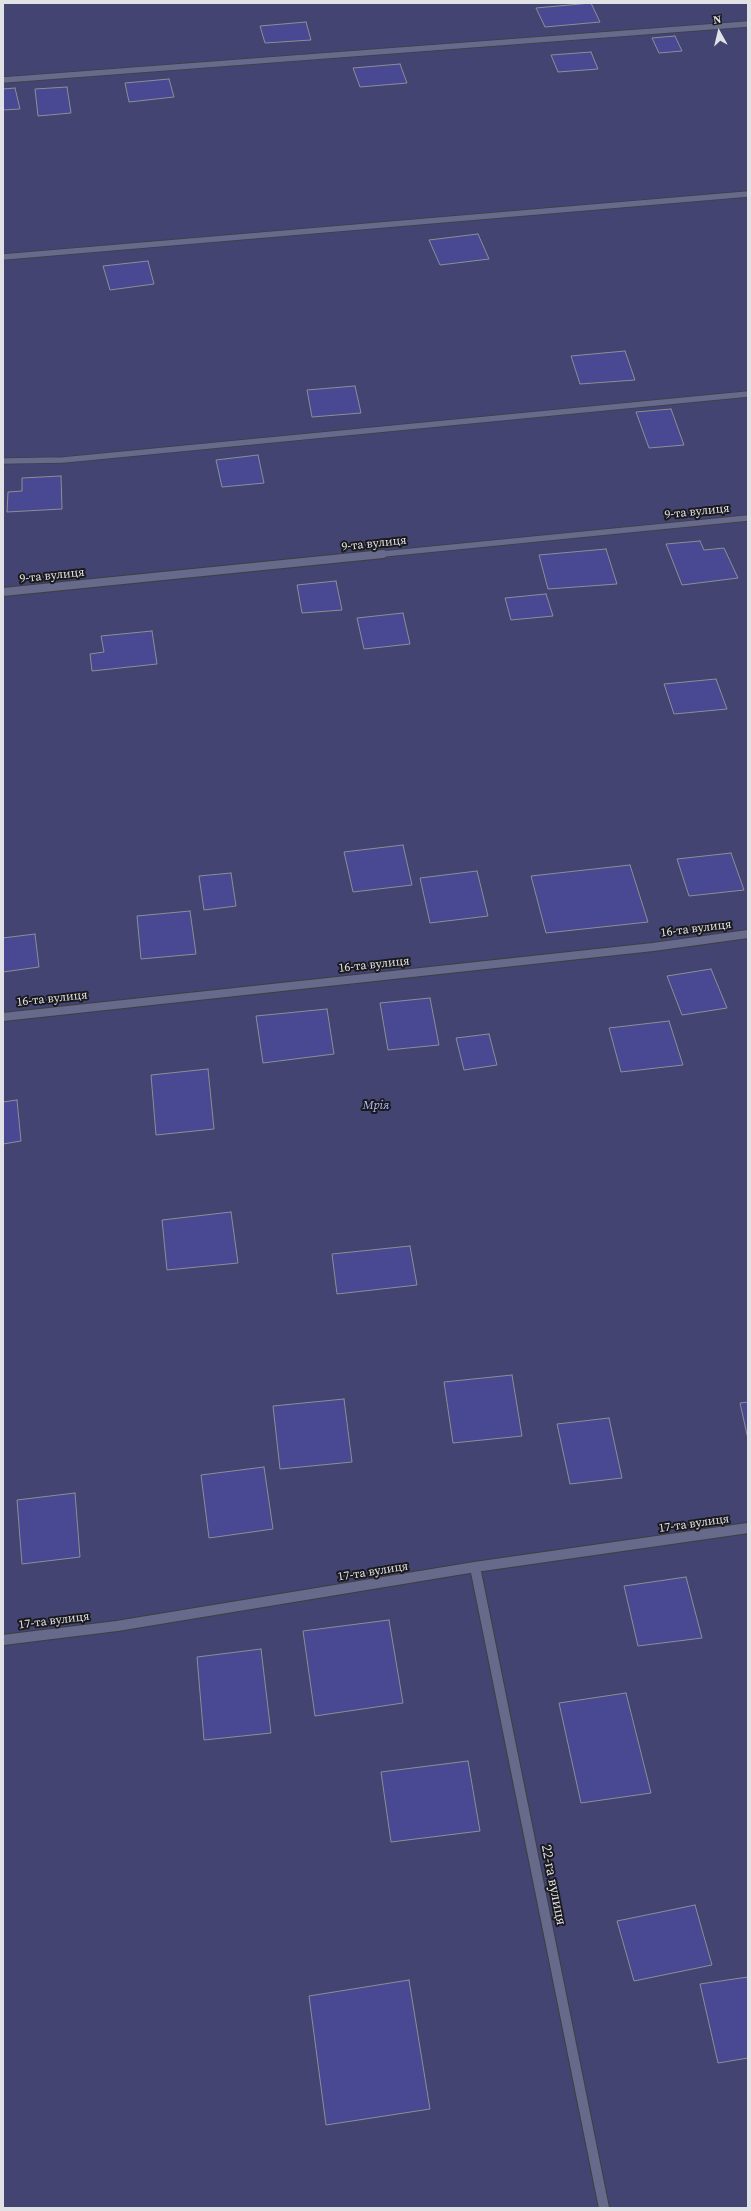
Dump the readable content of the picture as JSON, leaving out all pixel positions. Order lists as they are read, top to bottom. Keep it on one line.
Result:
{"streets":{"street":["9-та вулиця","16-та вулиця","17-та вулиця","22-га вулиця"]},"crossings":[["17-та вулиця","22-га вулиця"]],"parks":["Мрія"],"north":"top"}
